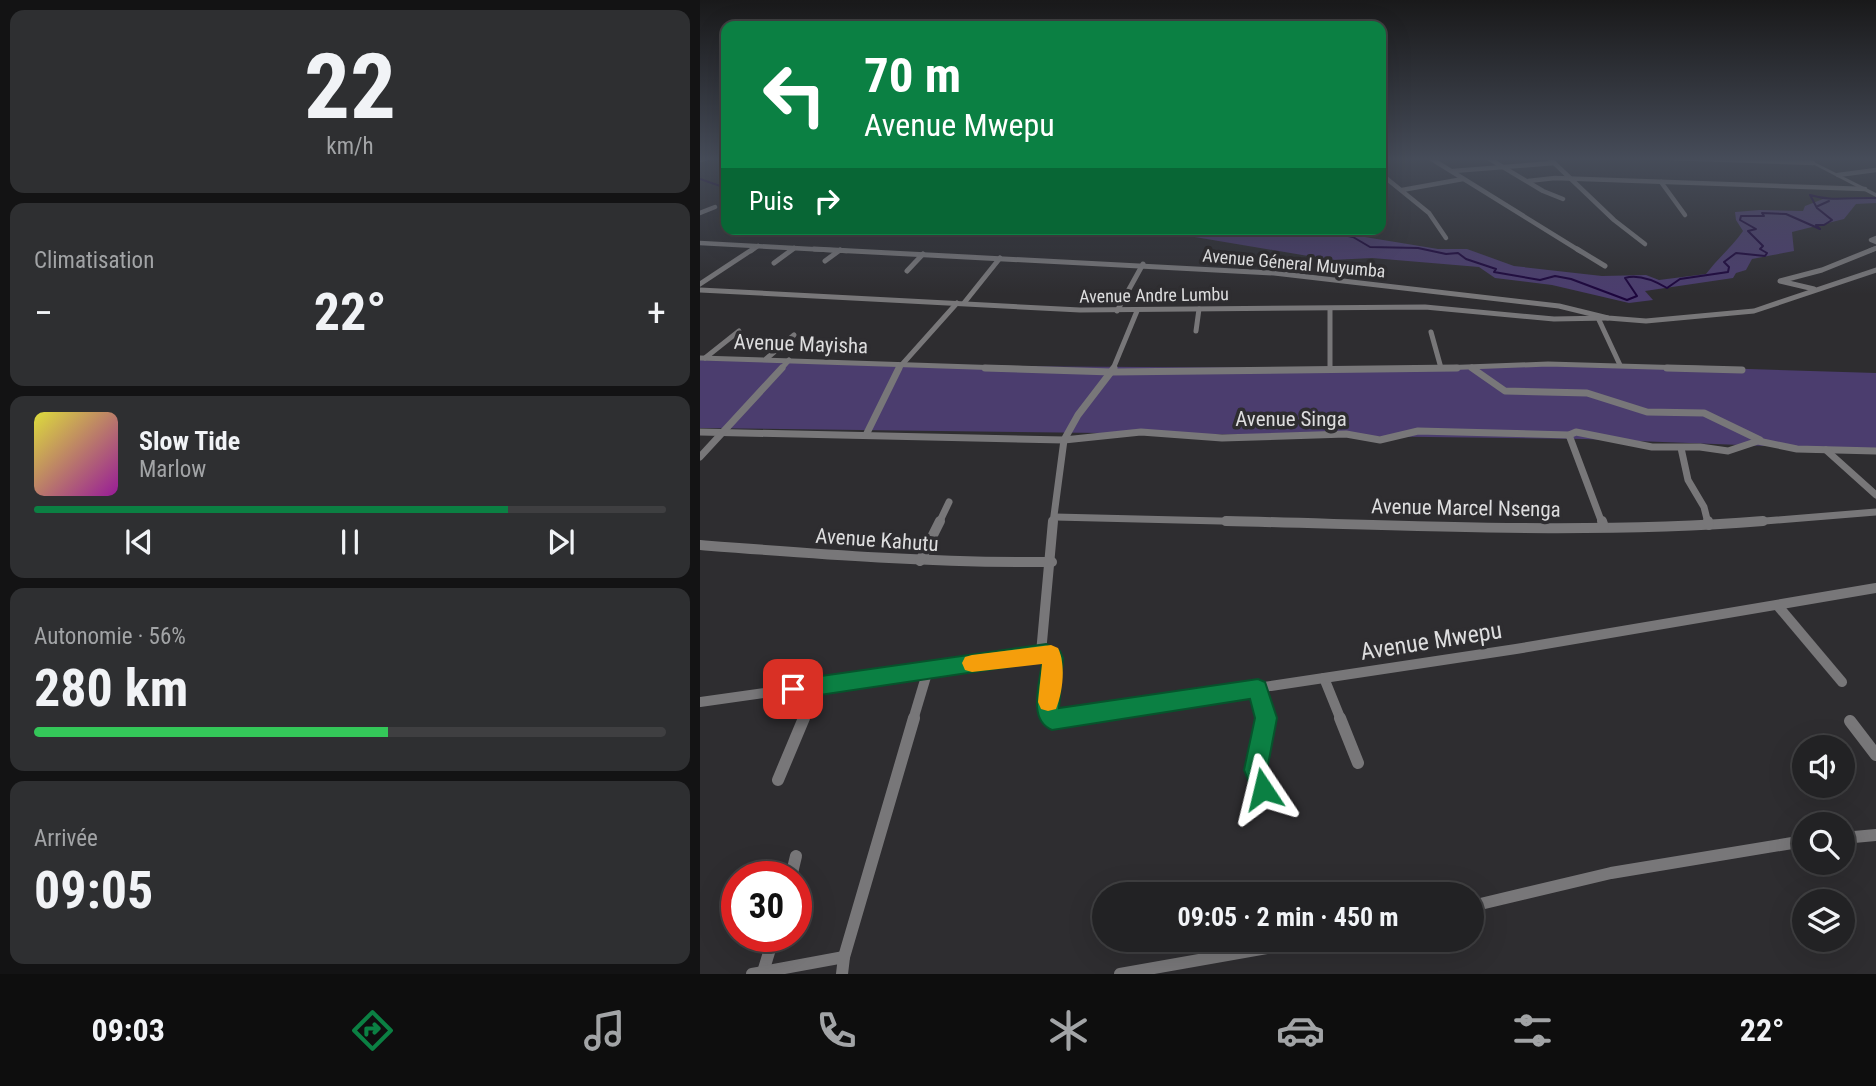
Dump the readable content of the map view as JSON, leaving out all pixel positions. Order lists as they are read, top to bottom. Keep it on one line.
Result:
{"streets":{"street":["Avenue Géneral Muyumba","Avenue Andre Lumbu","Avenue Mayisha","Avenue Singa","Avenue Marcel Nsenga","Avenue Kahutu","Avenue Mwepu"]},"crossings":[["Avenue Géneral Muyumba","Avenue Andre Lumbu"]],"page":{"tile":[["22","km/h"],"Climatisation",["Autonomie · 56%","280 km"],["Arrivée","09:05"]],"turn":["70 m","Avenue Mwepu"],"then":"Puis","heat":["−","22°","+"],"song":["Slow Tide","Marlow"],"limit":"30","trip":"09:05 · 2 min · 450 m","tabs":["09:03","22°"]}}
